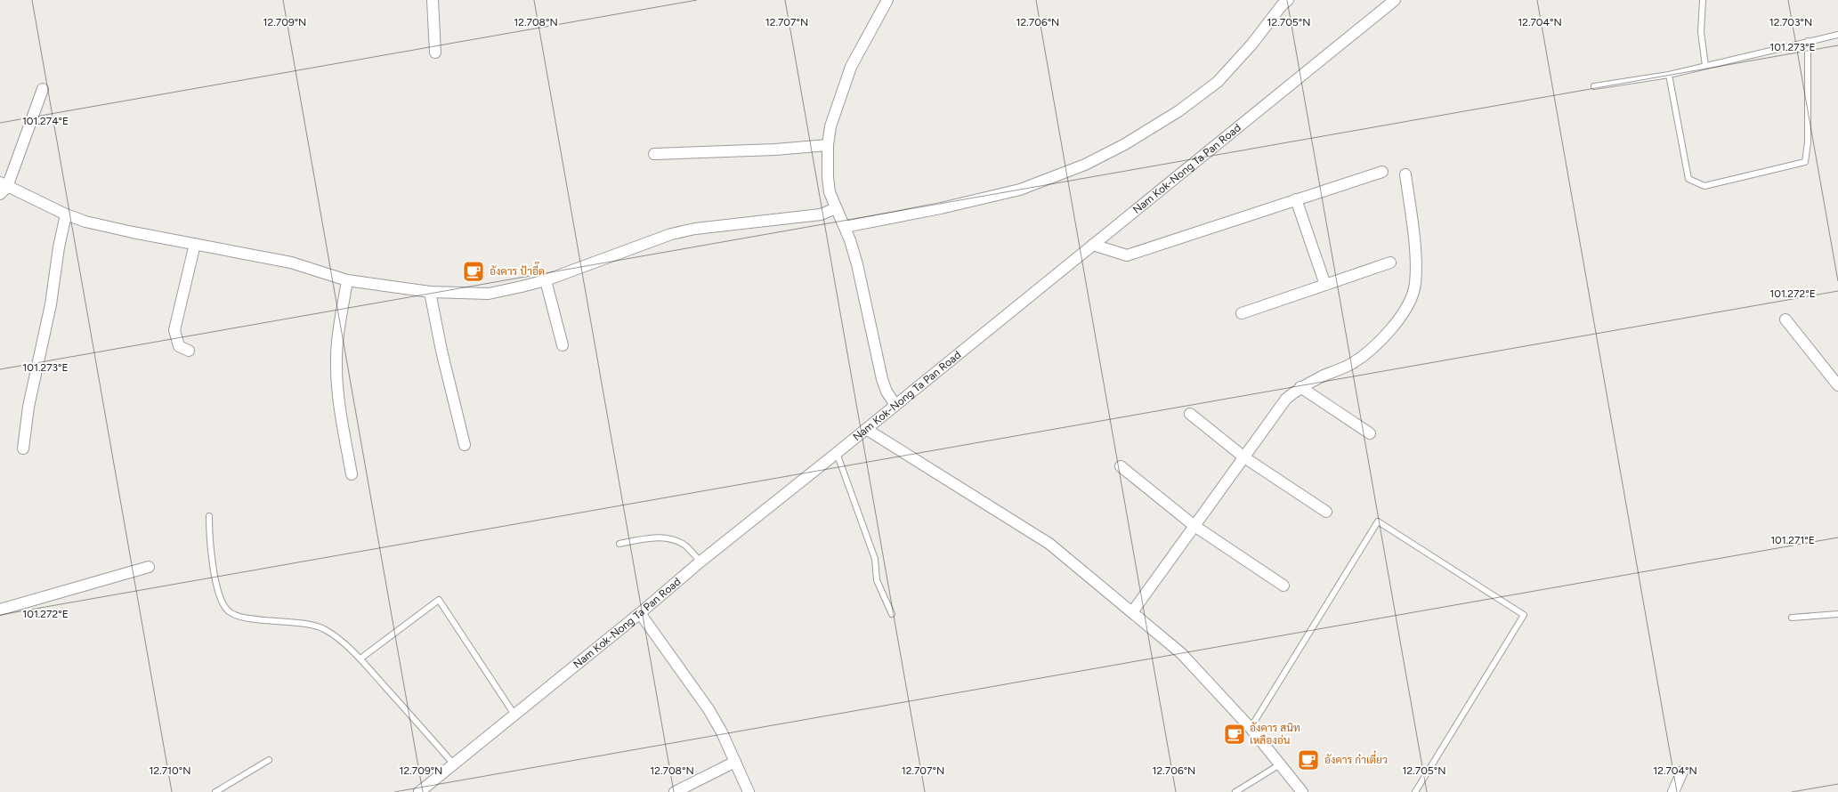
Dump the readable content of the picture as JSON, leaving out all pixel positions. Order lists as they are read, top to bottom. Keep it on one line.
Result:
{"streets":{"street":["Nam Kok-Nong Ta Pan Road"]},"places":{"cafe":["อังคาร ป้าอี๊ด","อังคาร สนิท เหลืองอ่น","อังคาร ก๋าเตี๋ยว"]},"coordinates":["12.709°N","12.708°N","12.707°N","12.706°N","12.705°N","12.704°N","12.703°N","101.273°E","101.274°E","101.272°E","101.271°E","12.710°N"]}
